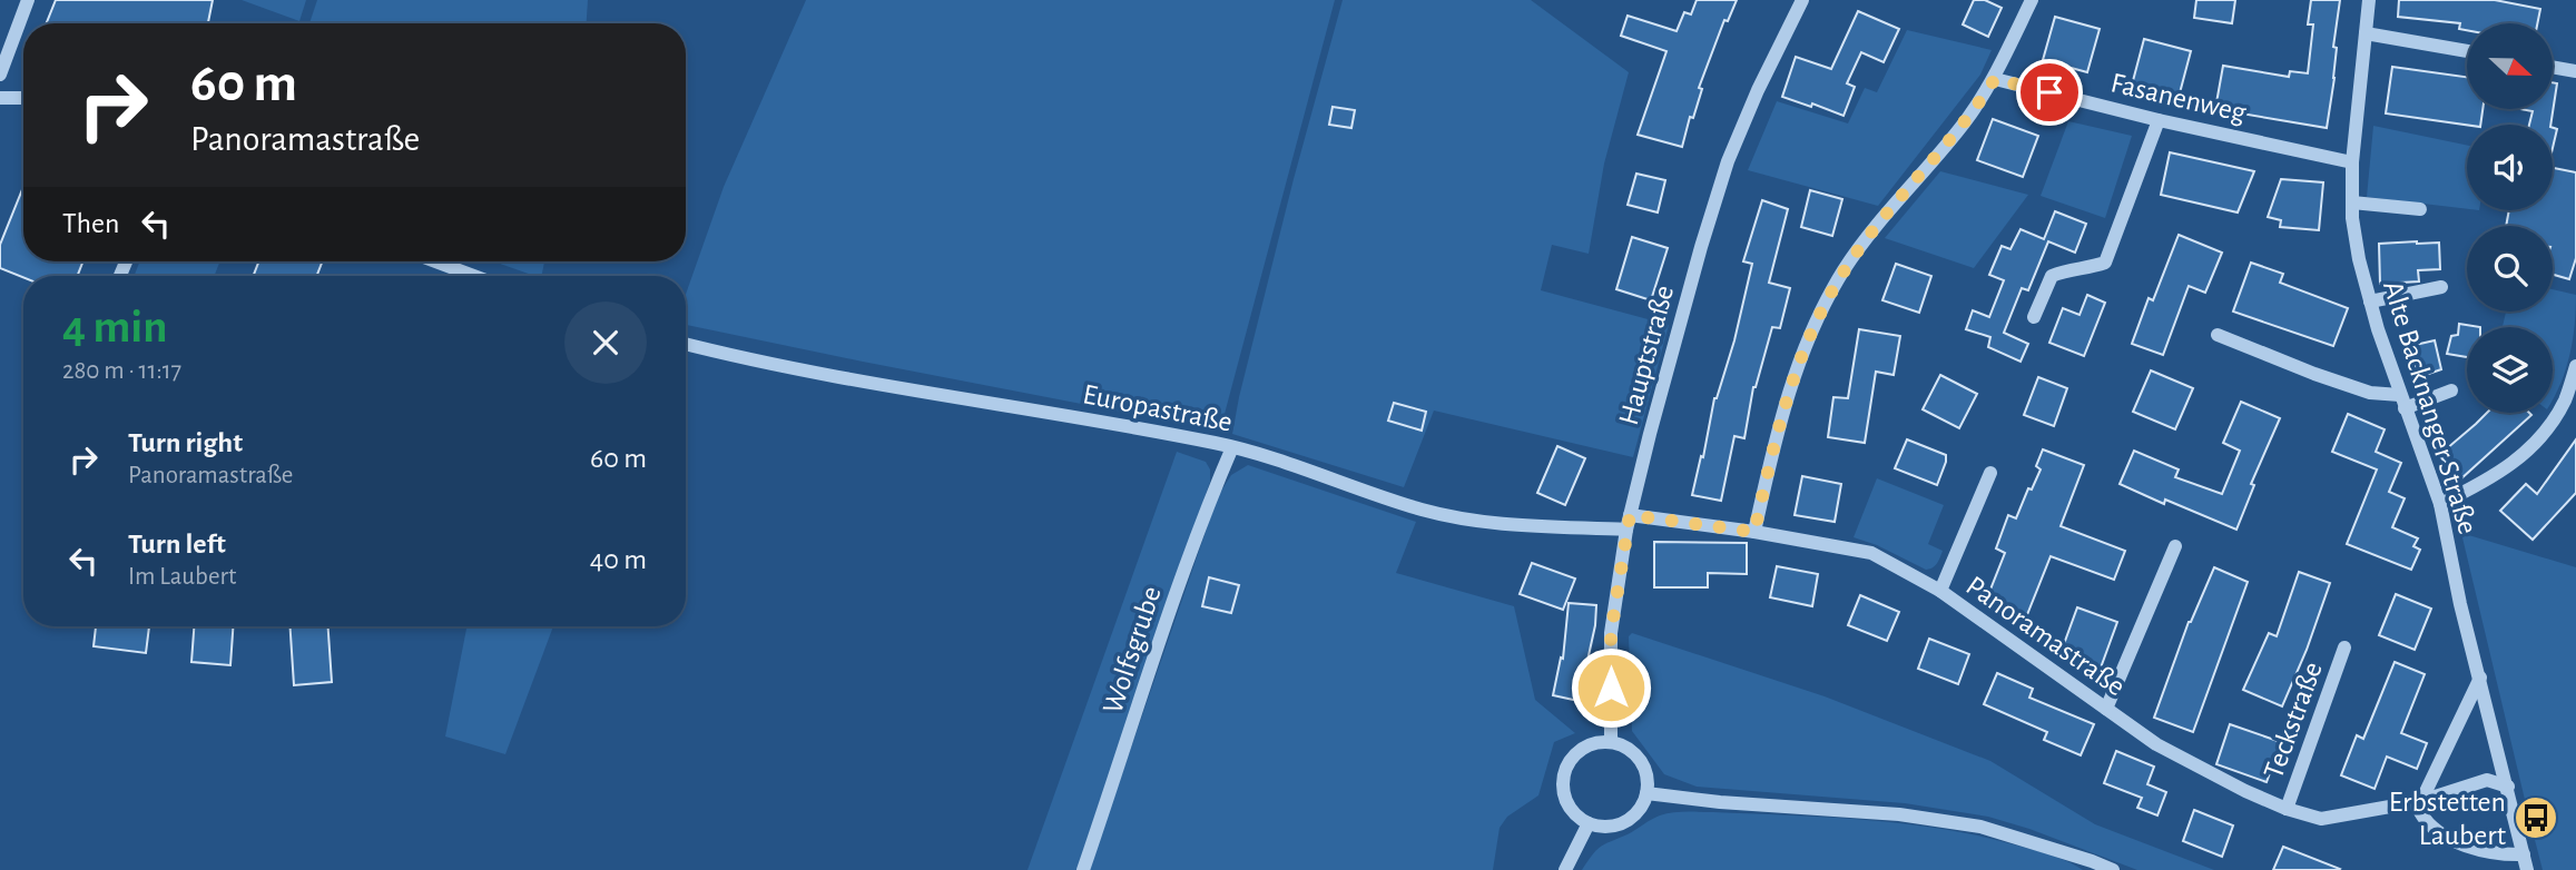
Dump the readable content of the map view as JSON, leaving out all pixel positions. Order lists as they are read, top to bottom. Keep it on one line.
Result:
{"streets":{"street":["Fasanenweg","Hauptstraße","Europastraße","Alte Backnanger Straße","Panoramastraße","Wolfsgrube","Teckstraße"]},"crossings":[["Fasanenweg","Alte Backnanger Straße"],["Hauptstraße","Europastraße"],["Hauptstraße","Panoramastraße"],["Europastraße","Panoramastraße"],["Europastraße","Wolfsgrube"],["Alte Backnanger Straße","Panoramastraße"],["Panoramastraße","Teckstraße"]],"places":{"bus stop":["Erbstetten Laubert"]},"north":"right","page":{"turn":["60 m","Panoramastraße"],"then":"Then","heading":["4 min","280 m · 11:17"],"list":[{"name":"Turn right","note":"Panoramastraße","value":"60 m"},{"name":"Turn left","note":"Im Laubert","value":"40 m"}]}}
